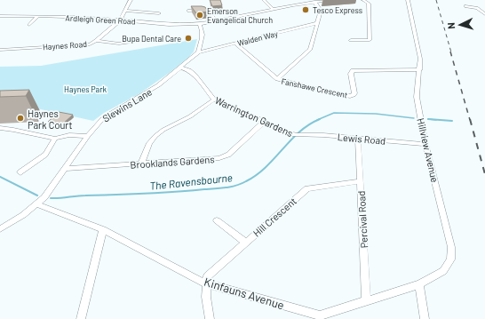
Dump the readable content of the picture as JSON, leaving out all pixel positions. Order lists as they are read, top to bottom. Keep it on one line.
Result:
{"streets":{"street":["Ardleigh Green Road","Walden Way","Haynes Road","Fanshawe Crescent","Slewins Lane","Warrington Gardens","Lewis Road","Hillview Avenue","Brooklands Gardens","Hill Crescent","Percival Road","Kinfauns Avenue"]},"crossings":[["Ardleigh Green Road","Haynes Road"],["Walden Way","Fanshawe Crescent"],["Walden Way","Slewins Lane"],["Fanshawe Crescent","Hillview Avenue"],["Slewins Lane","Warrington Gardens"],["Slewins Lane","Brooklands Gardens"],["Slewins Lane","Kinfauns Avenue"],["Warrington Gardens","Lewis Road"],["Warrington Gardens","Brooklands Gardens"],["Lewis Road","Hillview Avenue"],["Lewis Road","Percival Road"],["Hillview Avenue","Kinfauns Avenue"],["Hill Crescent","Percival Road"],["Hill Crescent","Kinfauns Avenue"],["Percival Road","Kinfauns Avenue"]],"water":["The Ravensbourne"],"parks":["Haynes Park"],"places":["Tesco Express","Emerson Evangelical Church","Bupa Dental Care","Haynes Park Court"],"north":"left"}
